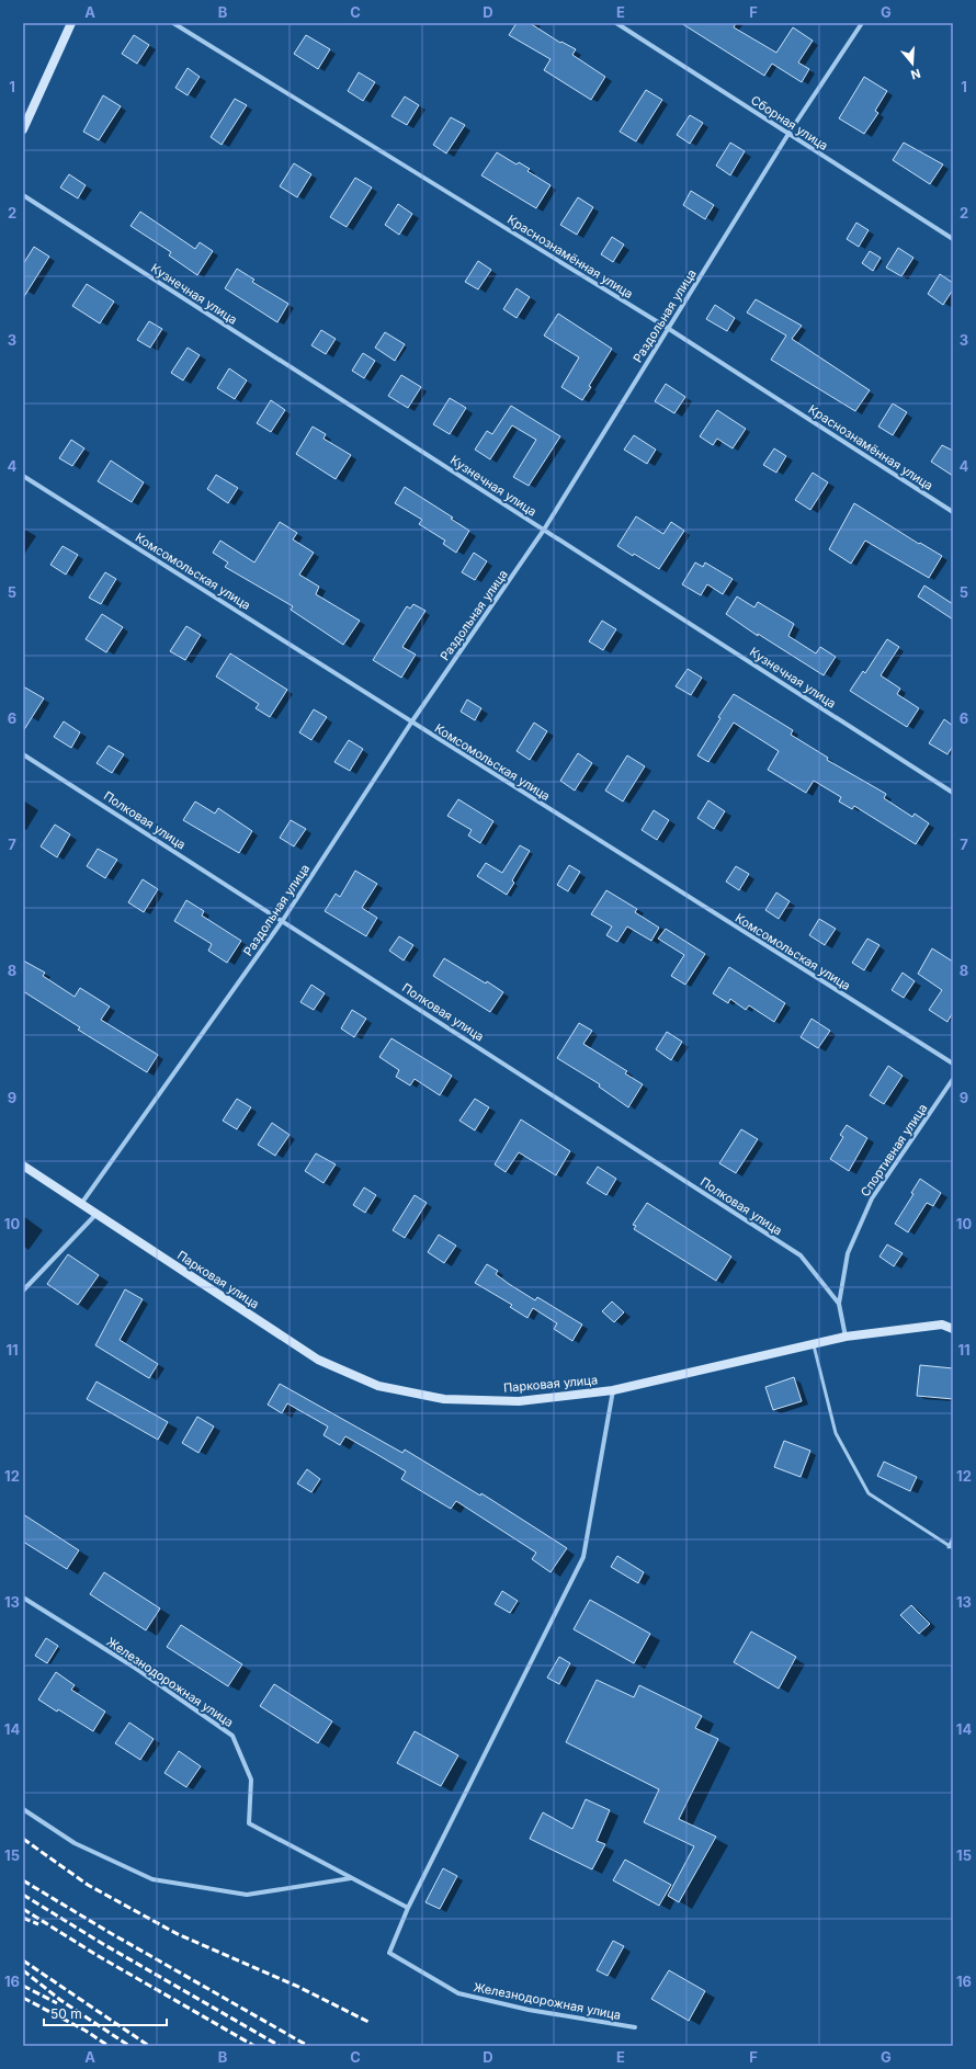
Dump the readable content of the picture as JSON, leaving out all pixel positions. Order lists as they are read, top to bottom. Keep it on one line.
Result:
{"streets":{"main road":["Парковая улица"],"street":["Сборная улица","Краснознамённая улица","Кузнечная улица","Раздольная улица","Комсомольская улица","Полковая улица","Спортивная улица","Железнодорожная улица"]},"crossings":[["Сборная улица","Раздольная улица"],["Краснознамённая улица","Раздольная улица"],["Кузнечная улица","Раздольная улица"],["Раздольная улица","Комсомольская улица"],["Раздольная улица","Полковая улица"],["Раздольная улица","Парковая улица"],["Полковая улица","Спортивная улица"],["Спортивная улица","Парковая улица"]],"scale_bar":"50 m","north":"bottom","grid":{"columns":["A","B","C","D","E","F","G"],"rows":["1","2","3","4","5","6","7","8","9","10","11","12","13","14","15","16"]}}
